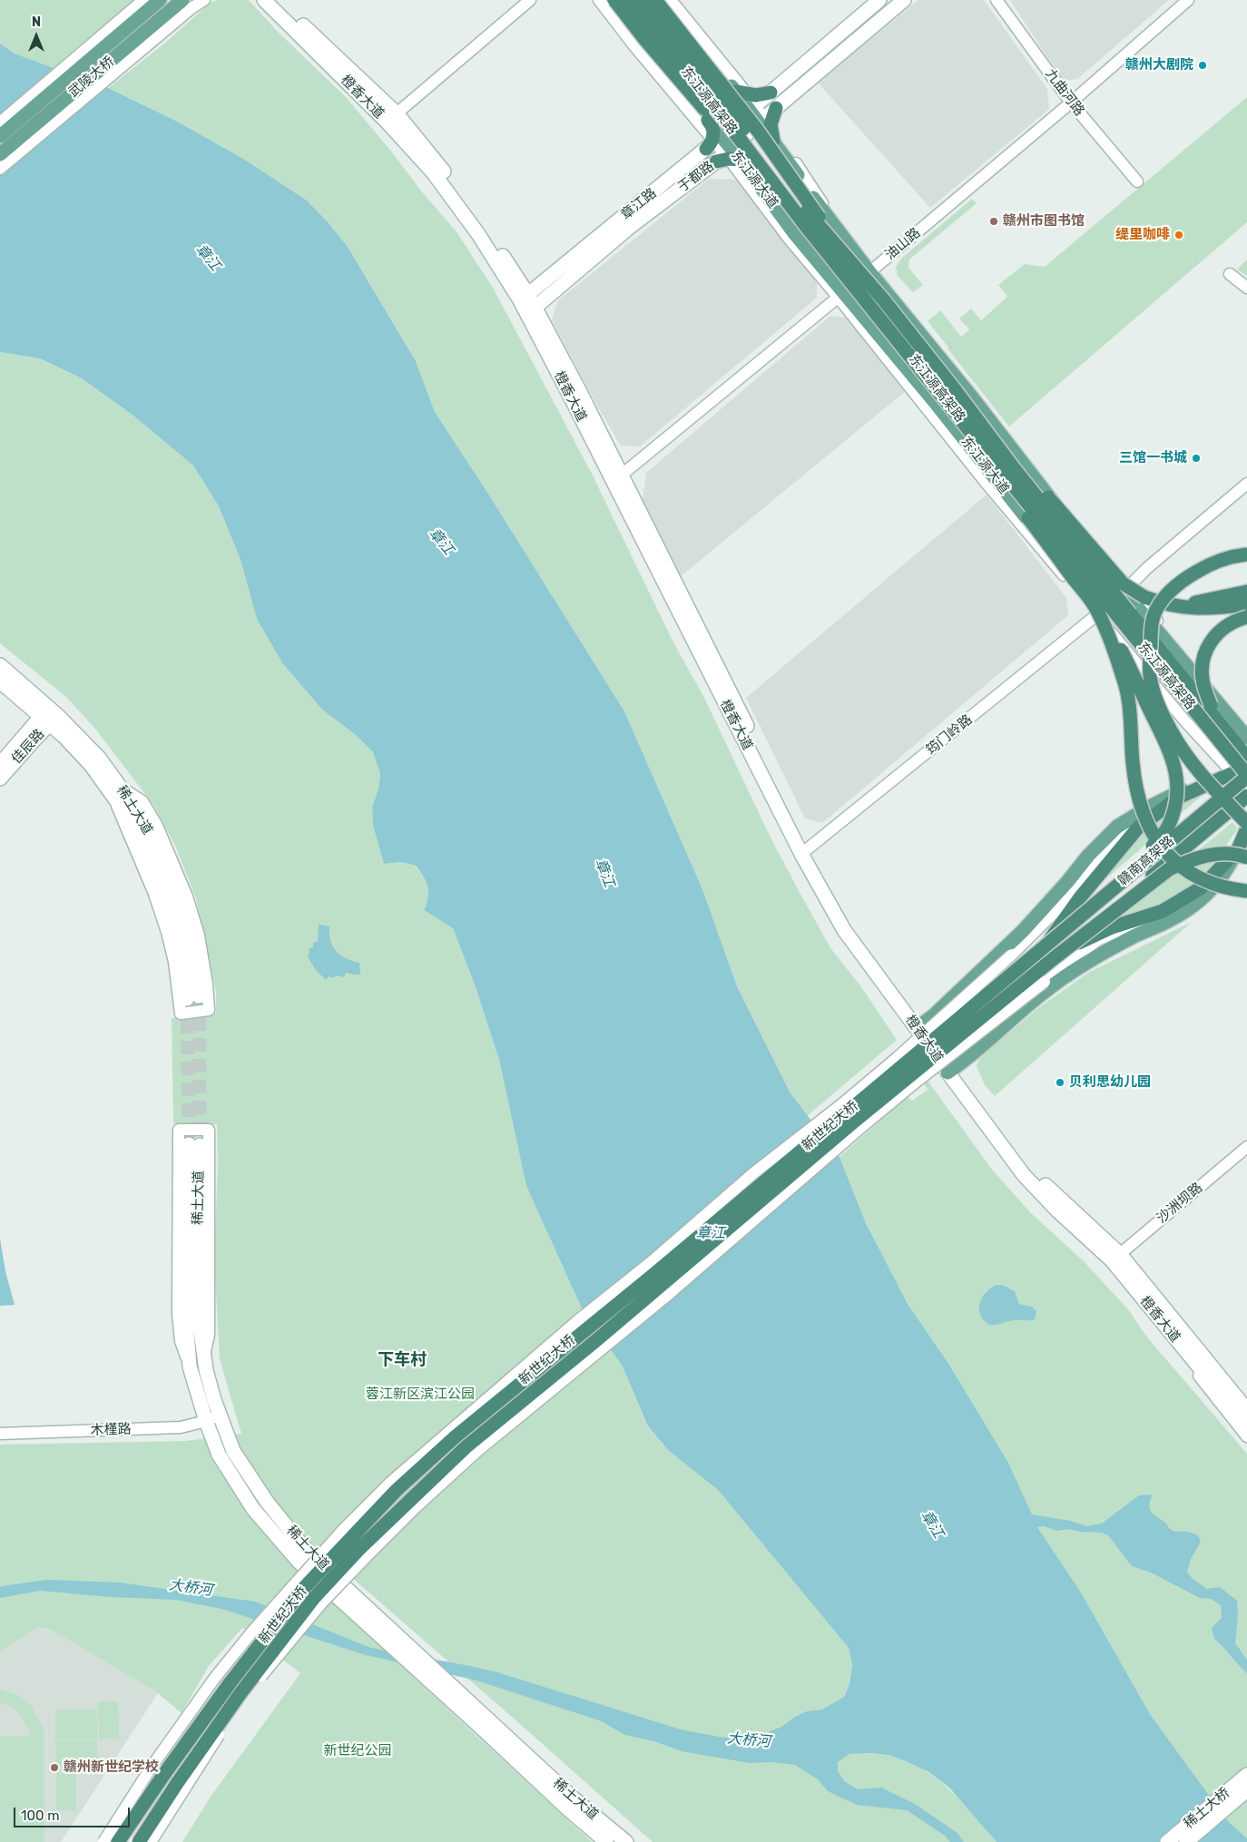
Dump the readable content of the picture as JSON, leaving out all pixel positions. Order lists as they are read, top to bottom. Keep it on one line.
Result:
{"streets":{"highway":["东江源高架路","赣南高架路","新世纪大桥"],"main road":["武陵大桥","橙香大道","于都路","东江源大道","章江路","佳辰路","稀土大道","稀土大桥"],"street":["九曲河路","油山路","筠门岭路","沙洲坝路","木槿路"]},"crossings":[["九曲河路","油山路"],["橙香大道","于都路"],["橙香大道","章江路"],["橙香大道","油山路"],["橙香大道","筠门岭路"],["橙香大道","沙洲坝路"],["东江源高架路","东江源大道"],["东江源高架路","赣南高架路"],["于都路","东江源大道"],["东江源大道","章江路"],["东江源大道","油山路"],["东江源大道","赣南高架路"],["佳辰路","稀土大道"],["稀土大道","木槿路"],["赣南高架路","新世纪大桥"]],"districts":["下车村"],"water":["章江","大桥河"],"parks":["蓉江新区滨江公园","新世纪公园"],"places":["赣州大剧院","赣州市图书馆","缇里咖啡","三馆一书城","贝利思幼儿园","赣州新世纪学校"],"scale_bar":"100 m","north":"top"}
